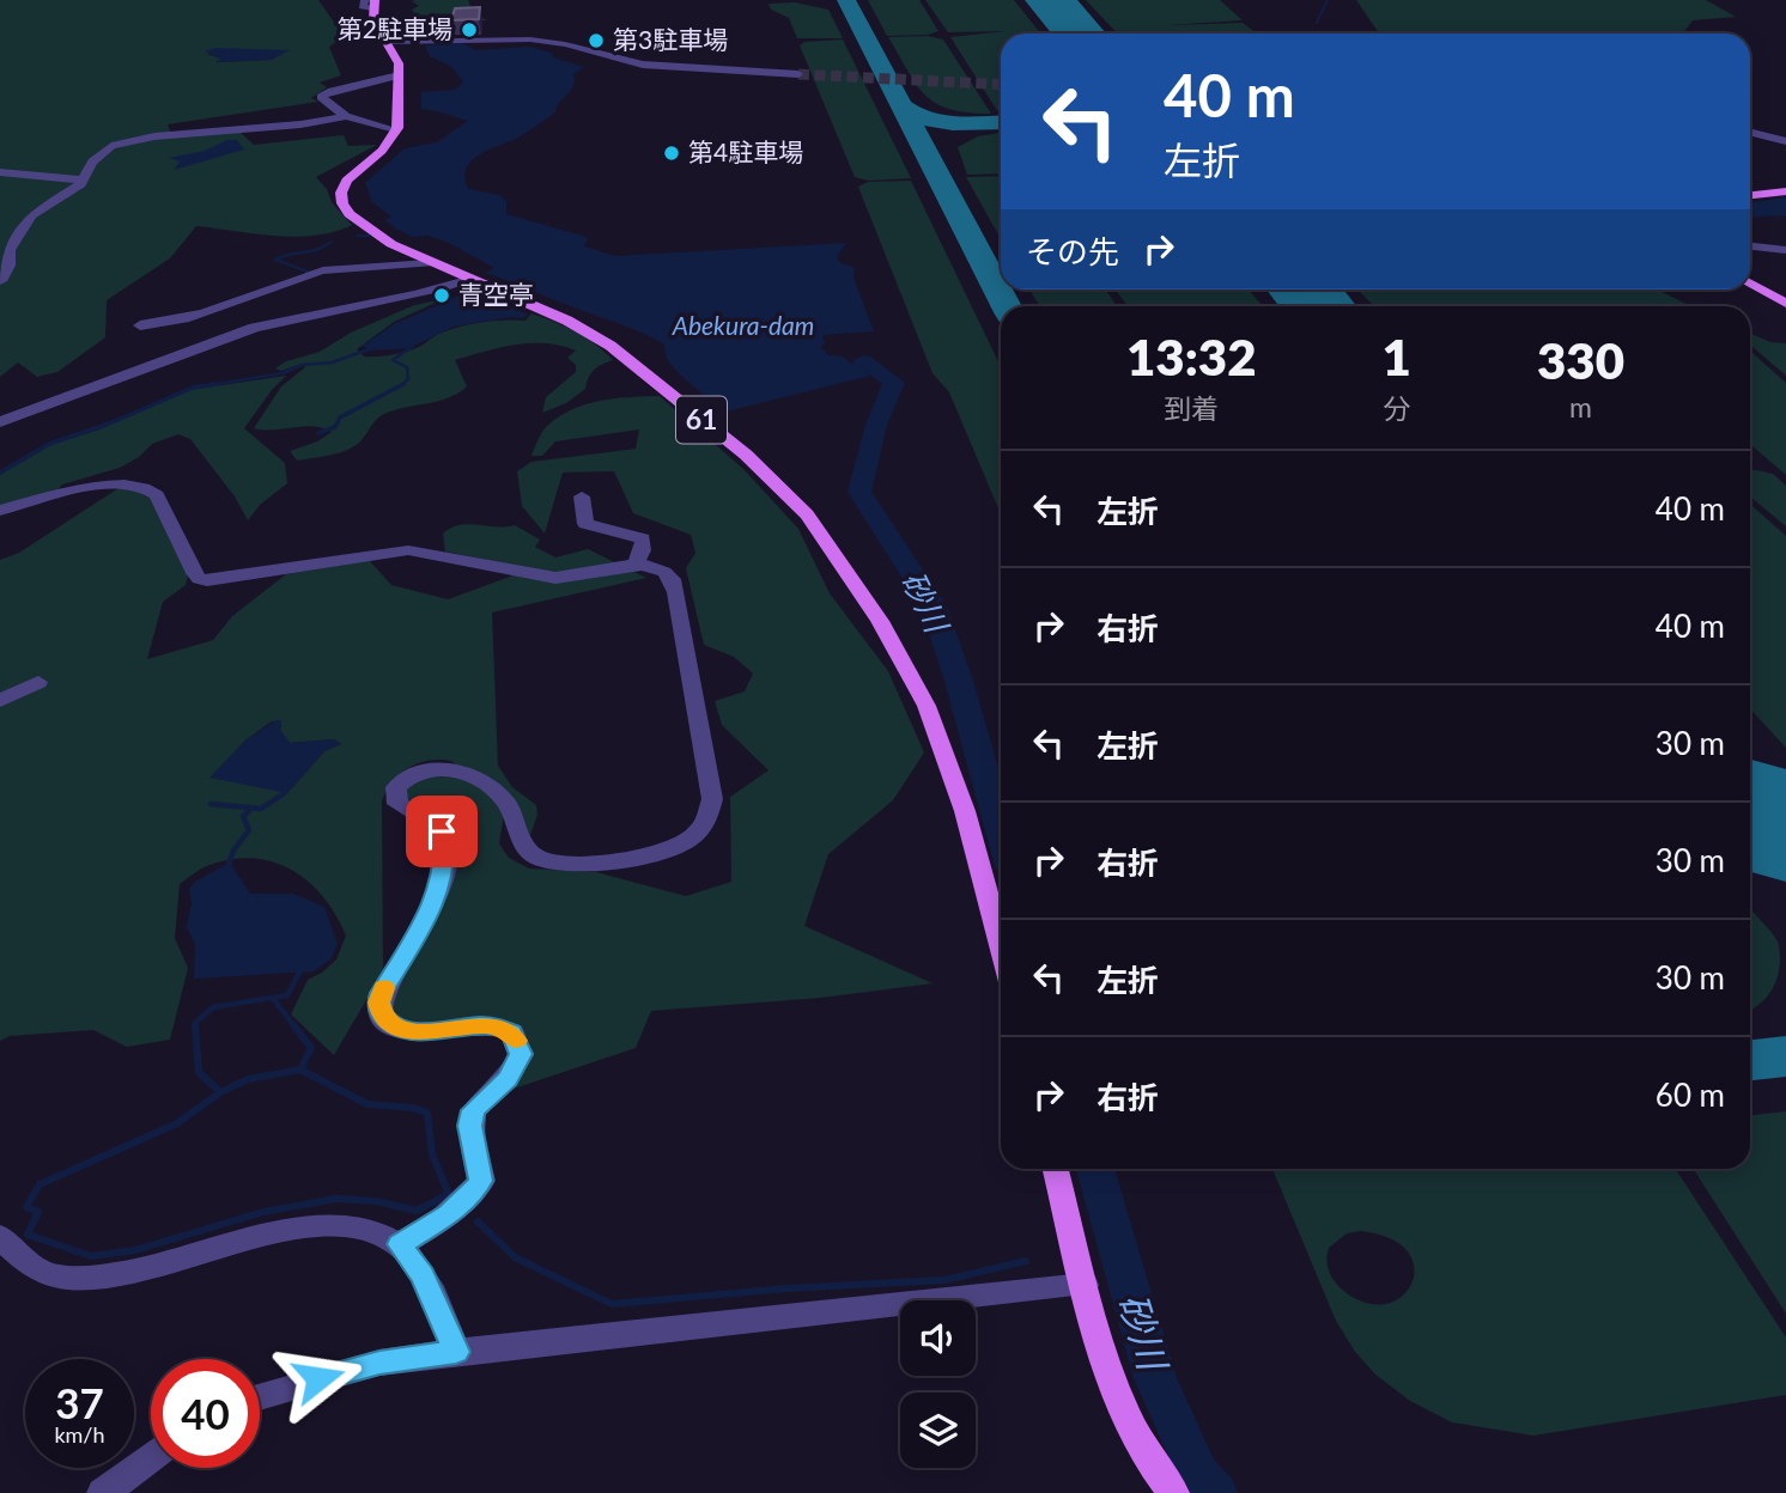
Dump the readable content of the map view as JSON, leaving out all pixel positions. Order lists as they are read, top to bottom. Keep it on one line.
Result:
{"streets":{"main road":["61"]},"water":["Abekura-dam","砂川"],"places":["第2駐車場","第3駐車場","第4駐車場","青空亭"],"page":{"turn":["40 m","左折"],"then":"その先","eta":["13:32","到着","1","分","330","m"],"list":[{"name":"左折","value":"40 m"},{"name":"右折","value":"40 m"},{"name":"左折","value":"30 m"},{"name":"右折","value":"30 m"},{"name":"左折","value":"30 m"},{"name":"右折","value":"60 m"}],"speed":"37 km/h","limit":"40"}}
